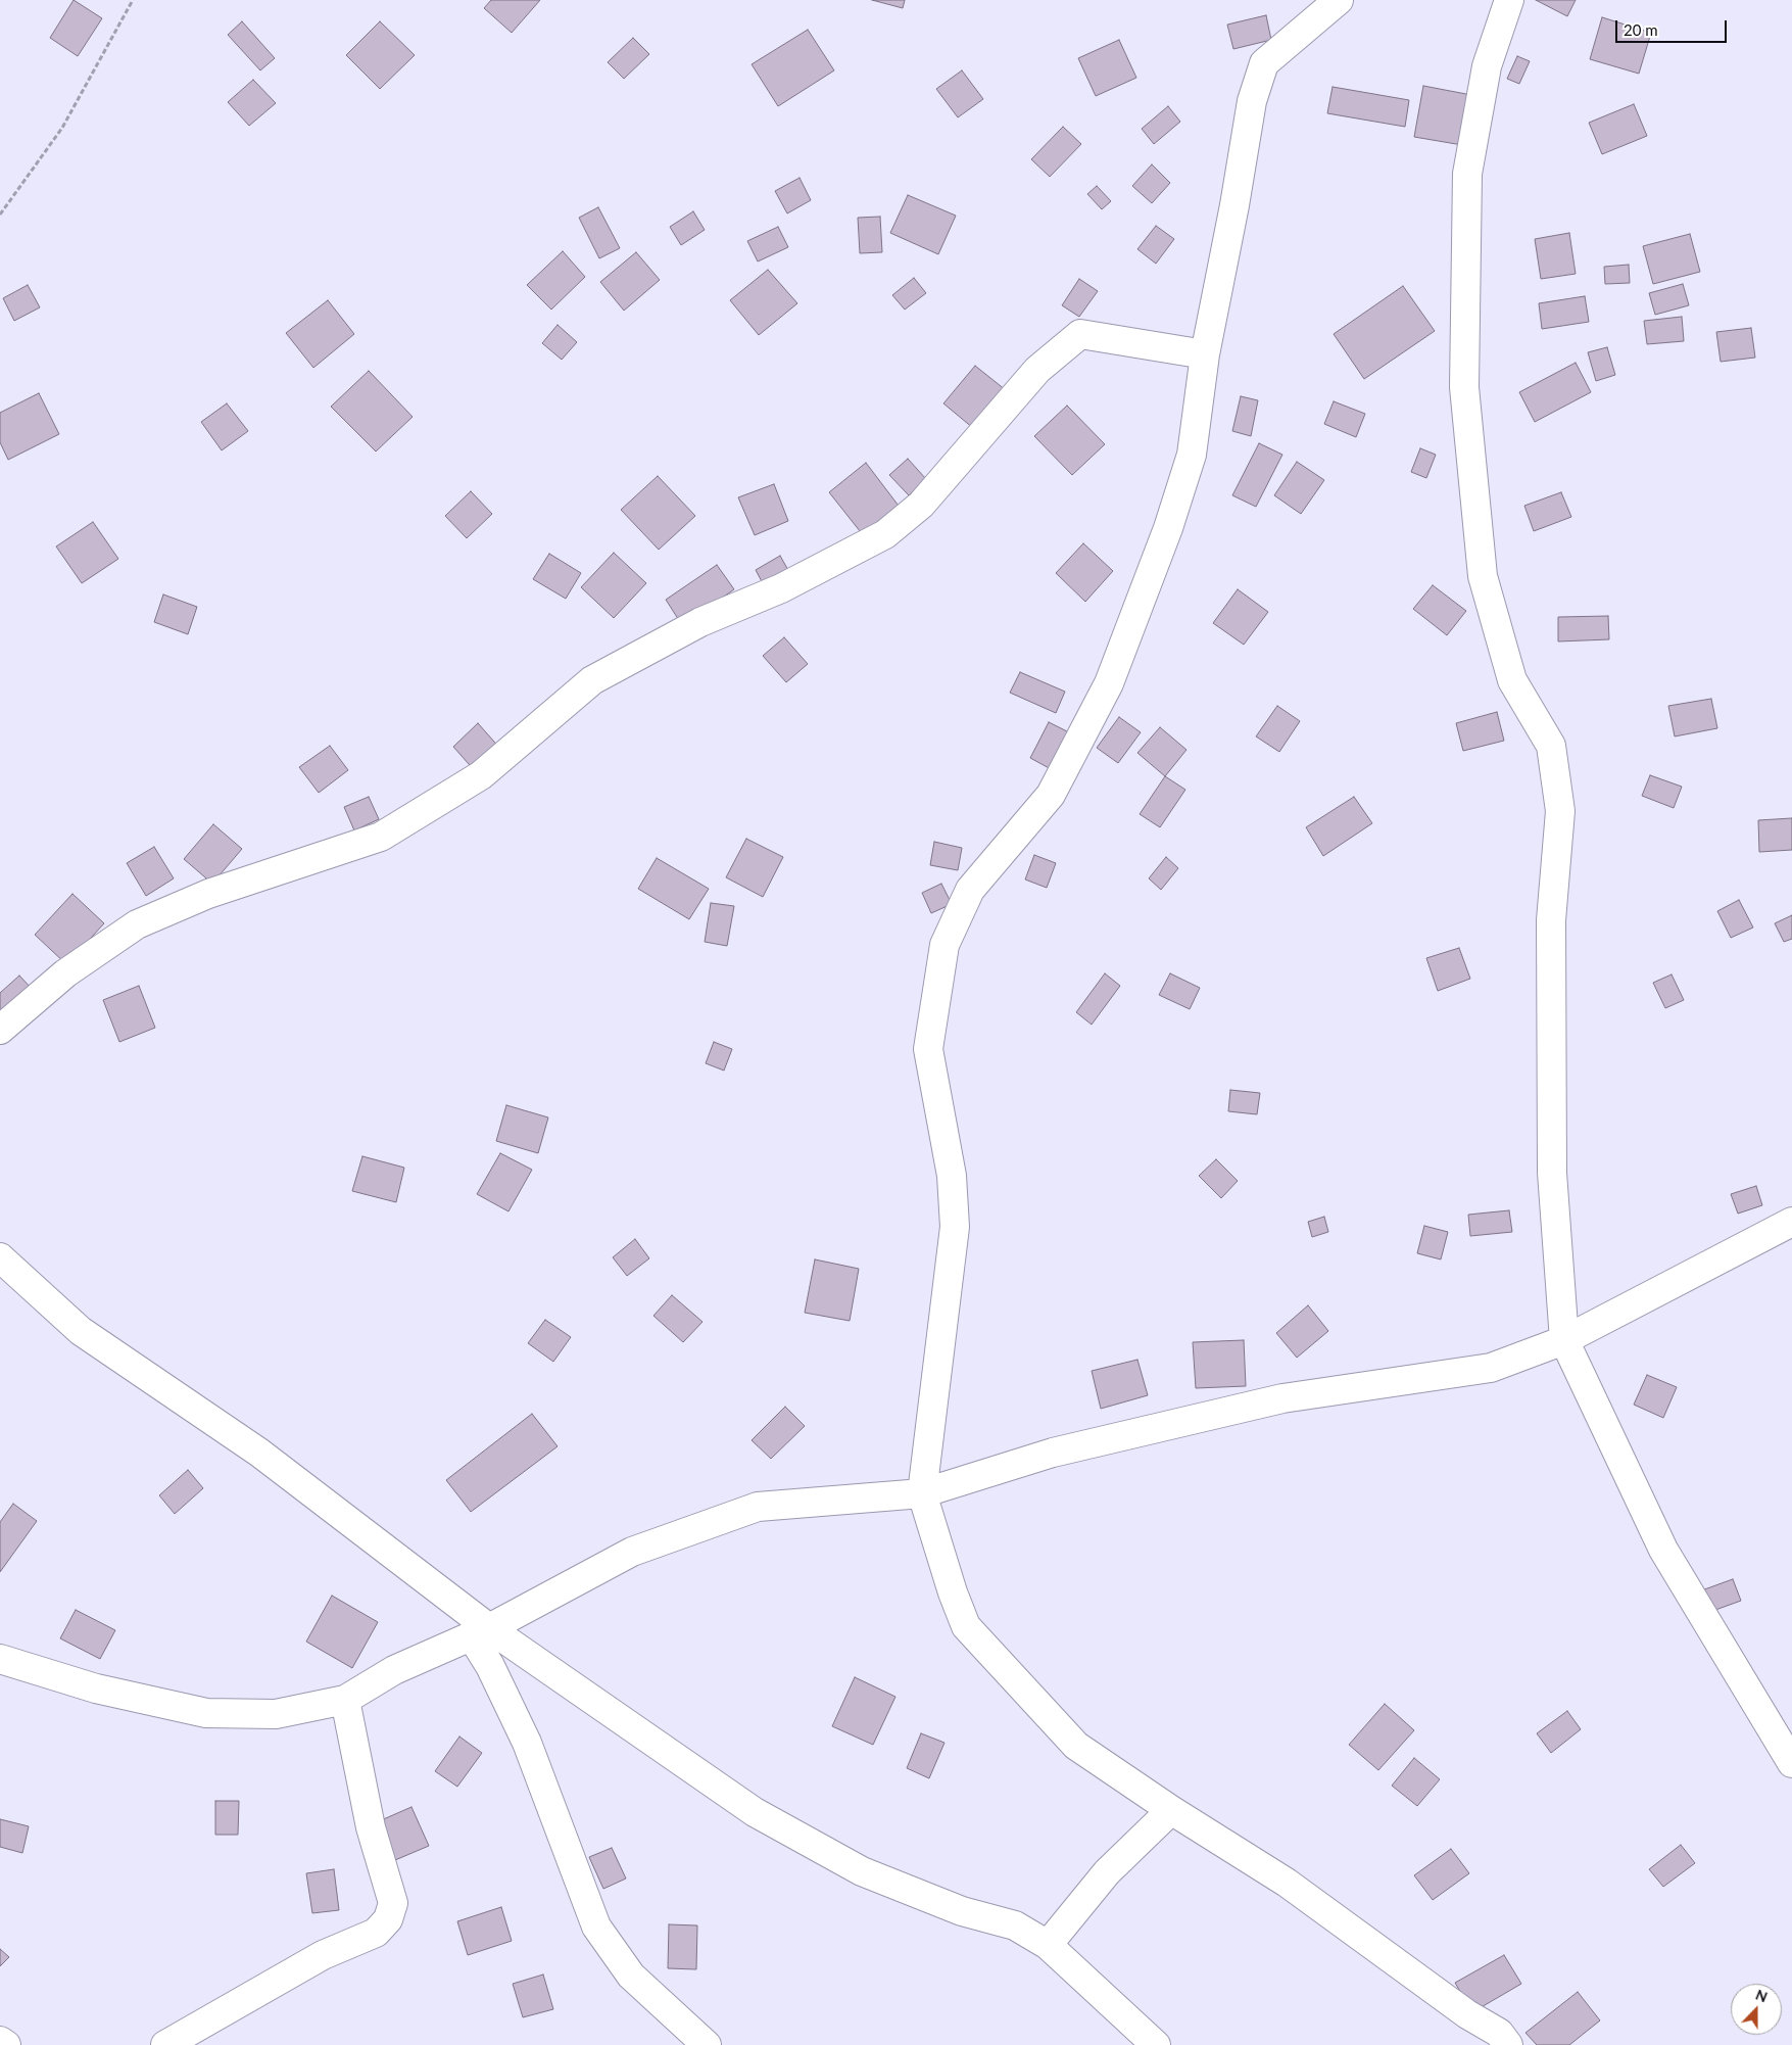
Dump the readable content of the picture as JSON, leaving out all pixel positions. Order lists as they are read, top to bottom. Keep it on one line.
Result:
{"scale_bar":"20 m","north":"top"}
